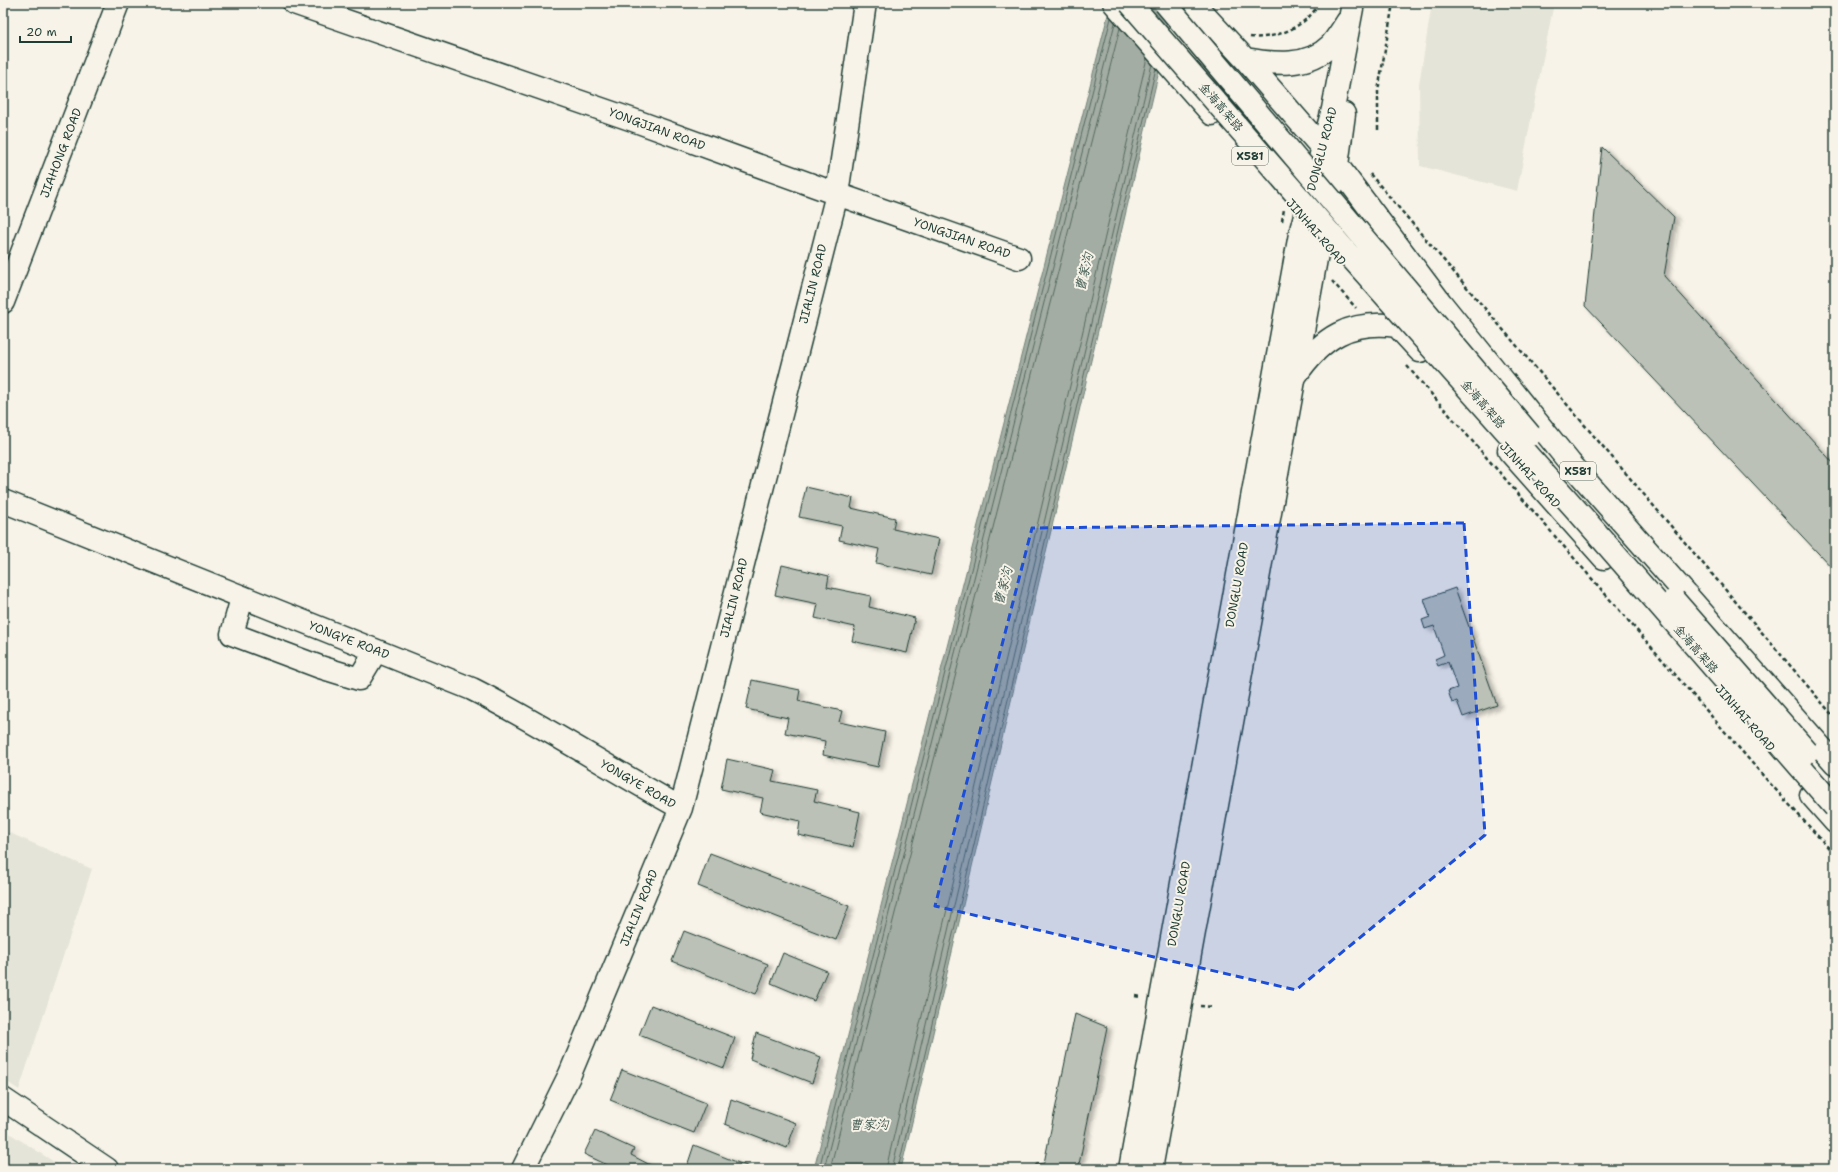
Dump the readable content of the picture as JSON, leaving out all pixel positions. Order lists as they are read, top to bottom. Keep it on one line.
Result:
{"streets":{"main road":["金海高架路","YONGJIAN ROAD","DONGLU ROAD","JIAHONG ROAD","X581","JINHAI ROAD","JIALIN ROAD","YONGYE ROAD"]},"crossings":[["YONGJIAN ROAD","JIALIN ROAD"],["DONGLU ROAD","X581"],["DONGLU ROAD","JINHAI ROAD"],["JIALIN ROAD","YONGYE ROAD"]],"water":["曹家沟"],"scale_bar":"20 m"}
